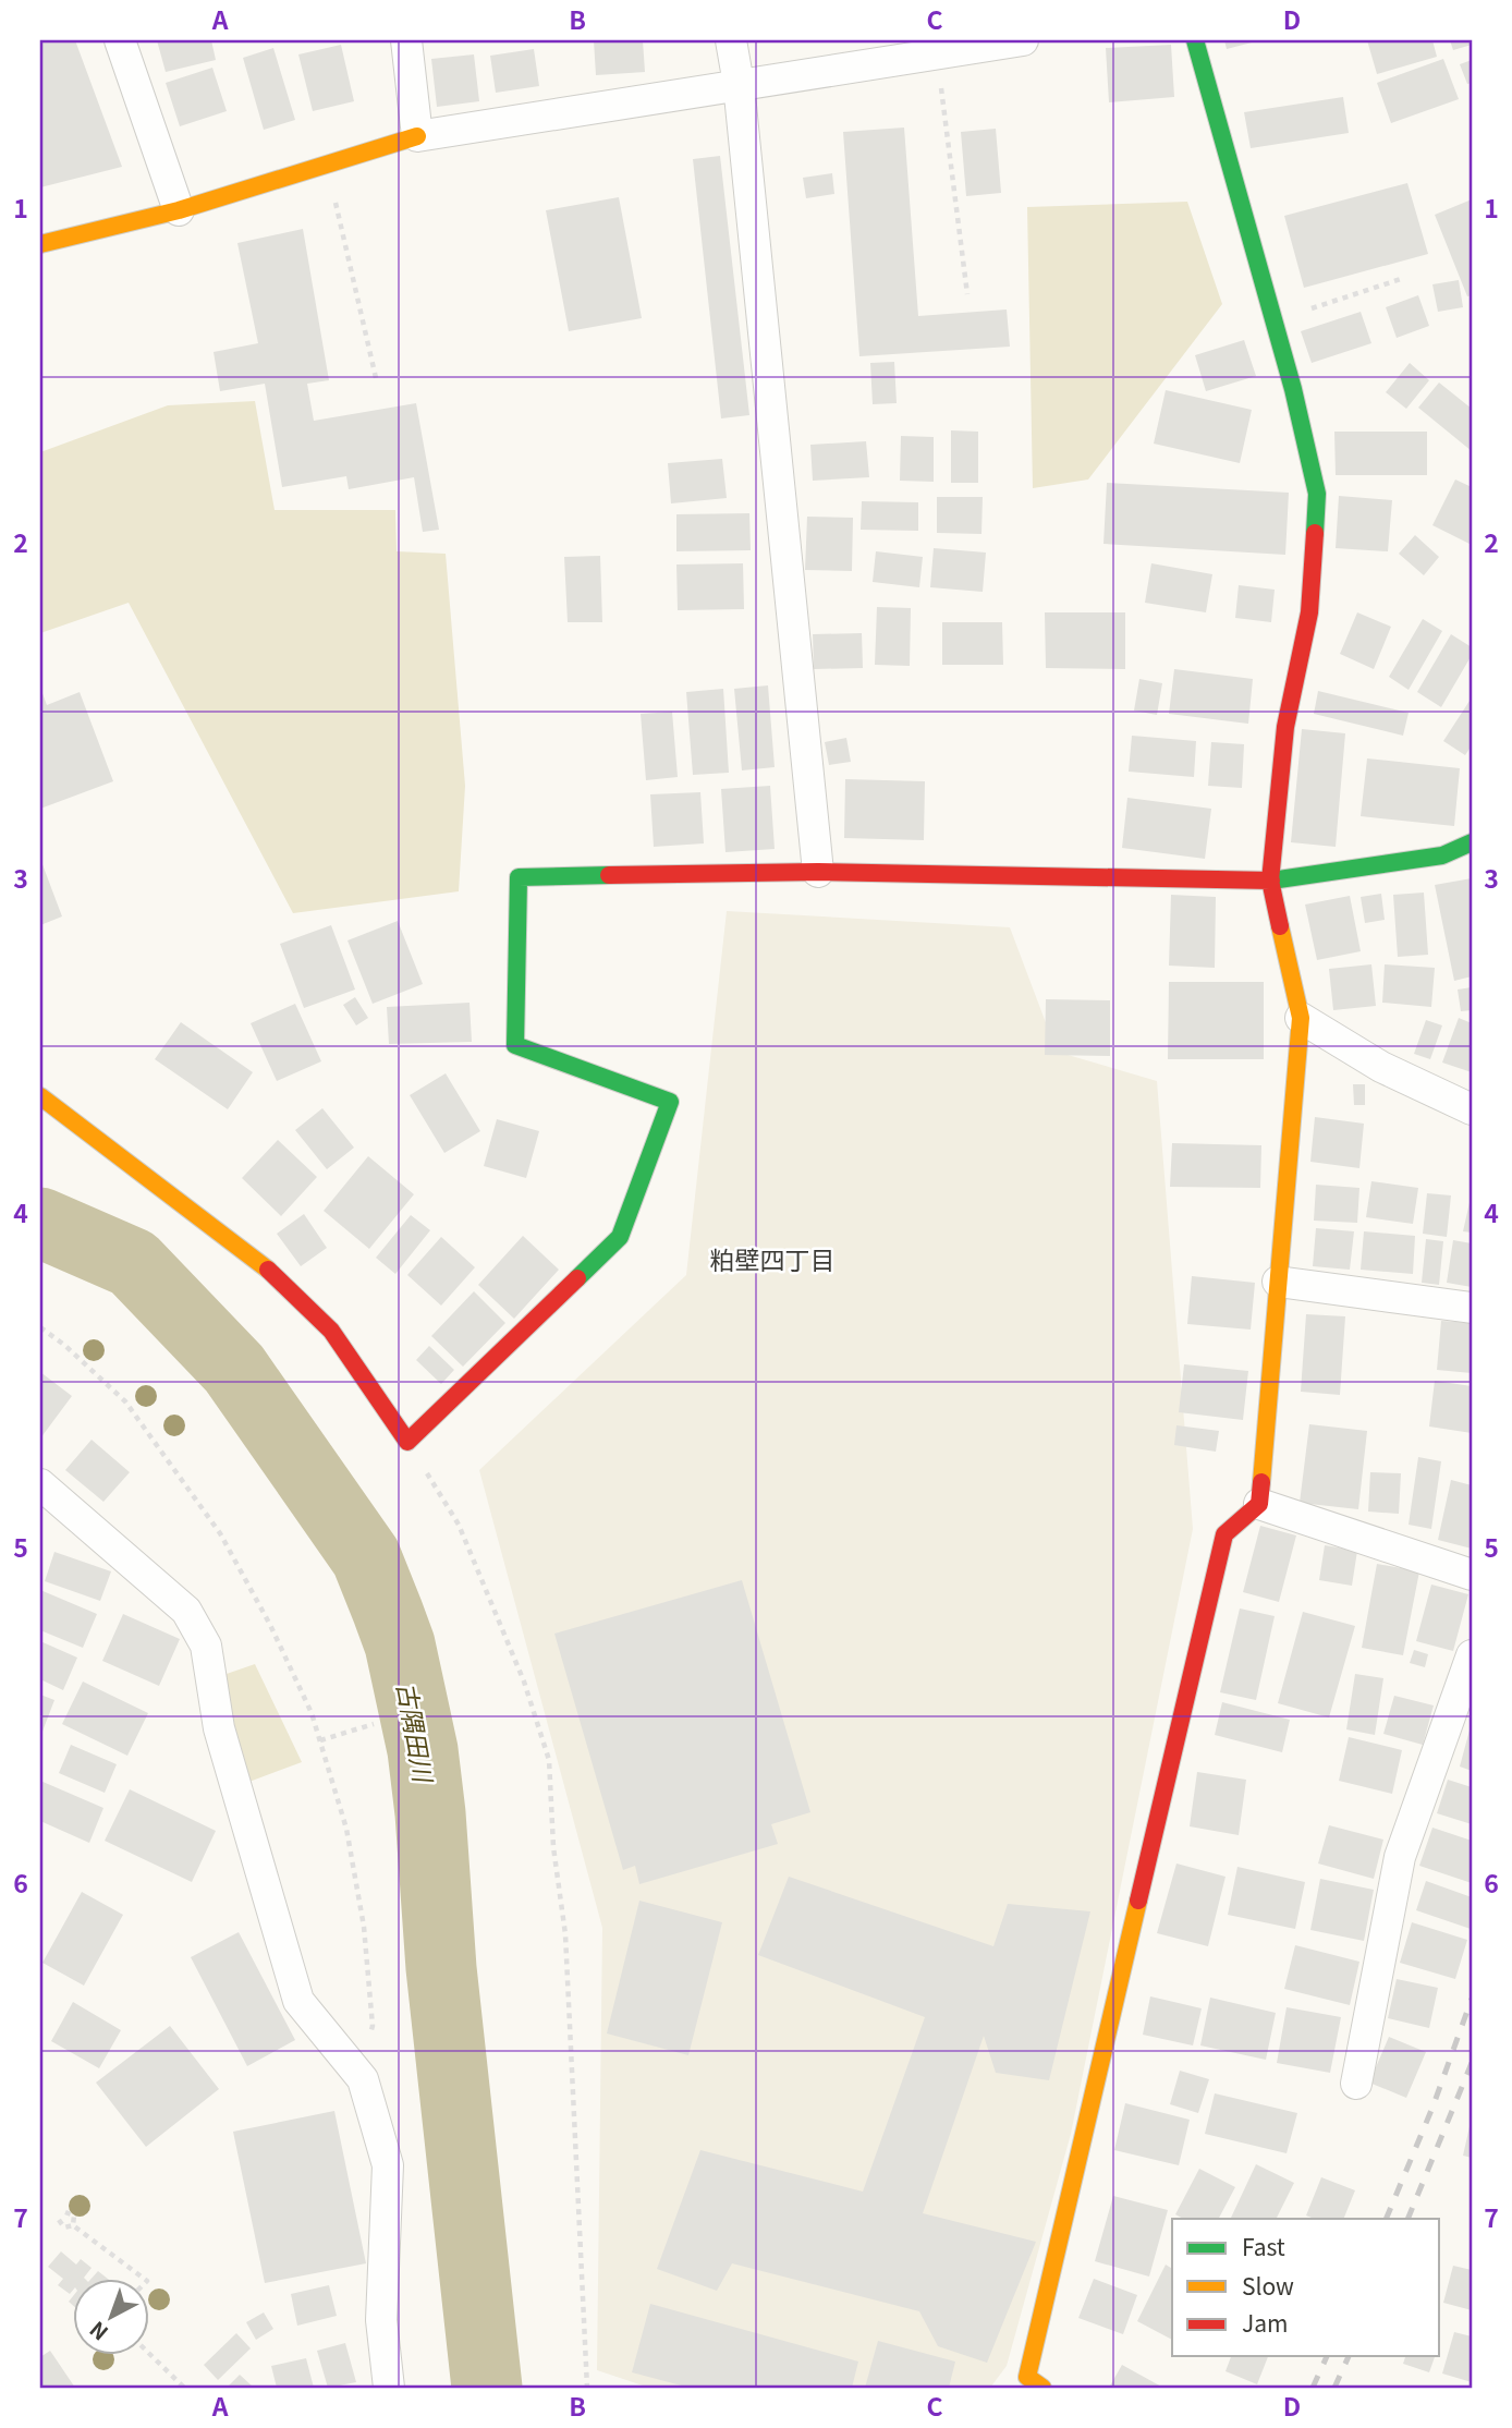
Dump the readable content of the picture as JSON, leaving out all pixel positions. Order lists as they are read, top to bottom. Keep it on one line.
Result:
{"districts":["粕壁四丁目"],"water":["古隅田川"],"legend":["Fast","Slow","Jam"],"north":"bottom left","grid":{"columns":["A","B","C","D"],"rows":["1","2","3","4","5","6","7"]}}
